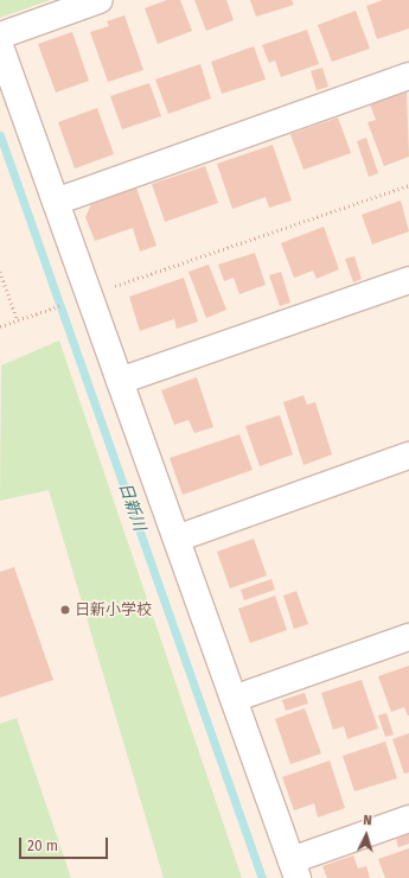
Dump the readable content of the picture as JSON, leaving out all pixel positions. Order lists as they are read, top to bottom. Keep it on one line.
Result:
{"water":["日新川"],"places":["日新小学校"],"scale_bar":"20 m","north":"top"}
